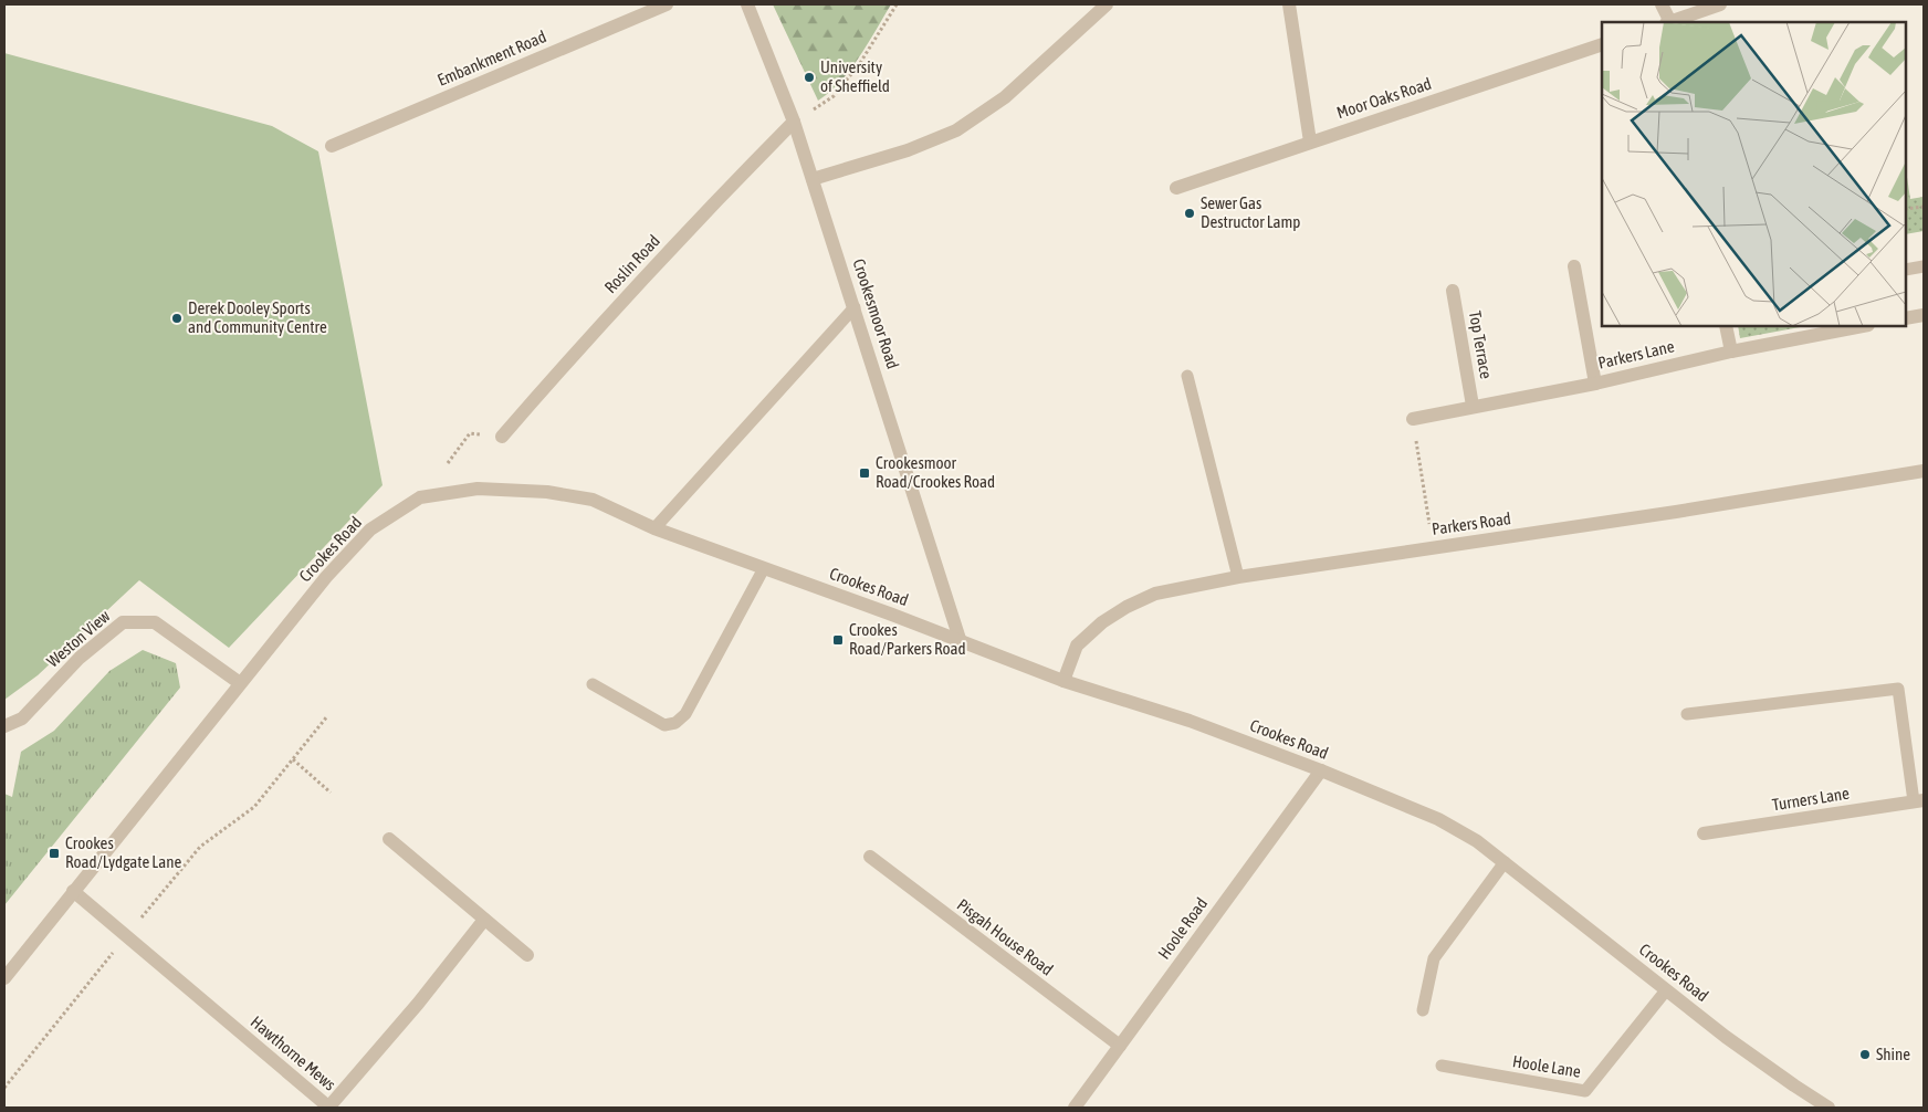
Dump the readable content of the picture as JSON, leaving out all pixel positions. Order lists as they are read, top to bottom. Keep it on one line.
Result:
{"streets":{"street":["Embankment Road","Moor Oaks Road","Roslin Road","Crookesmoor Road","Top Terrace","Parkers Lane","Parkers Road","Crookes Road","Weston View","Turners Lane","Hoole Road","Pisgah House Road","Hawthorne Mews"],"lane":["Hoole Lane"]},"crossings":[["Roslin Road","Crookesmoor Road"],["Crookesmoor Road","Crookes Road"],["Top Terrace","Parkers Lane"],["Parkers Road","Crookes Road"],["Crookes Road","Weston View"],["Crookes Road","Hoole Road"],["Crookes Road","Hawthorne Mews"],["Crookes Road","Hoole Lane"],["Hoole Road","Pisgah House Road"]],"places":{"other":["University of Sheffield","Sewer Gas Destructor Lamp","Derek Dooley Sports and Community Centre","Shine"],"transit":["Crookesmoor Road/Crookes Road","Crookes Road/Parkers Road","Crookes Road/Lydgate Lane"]}}
